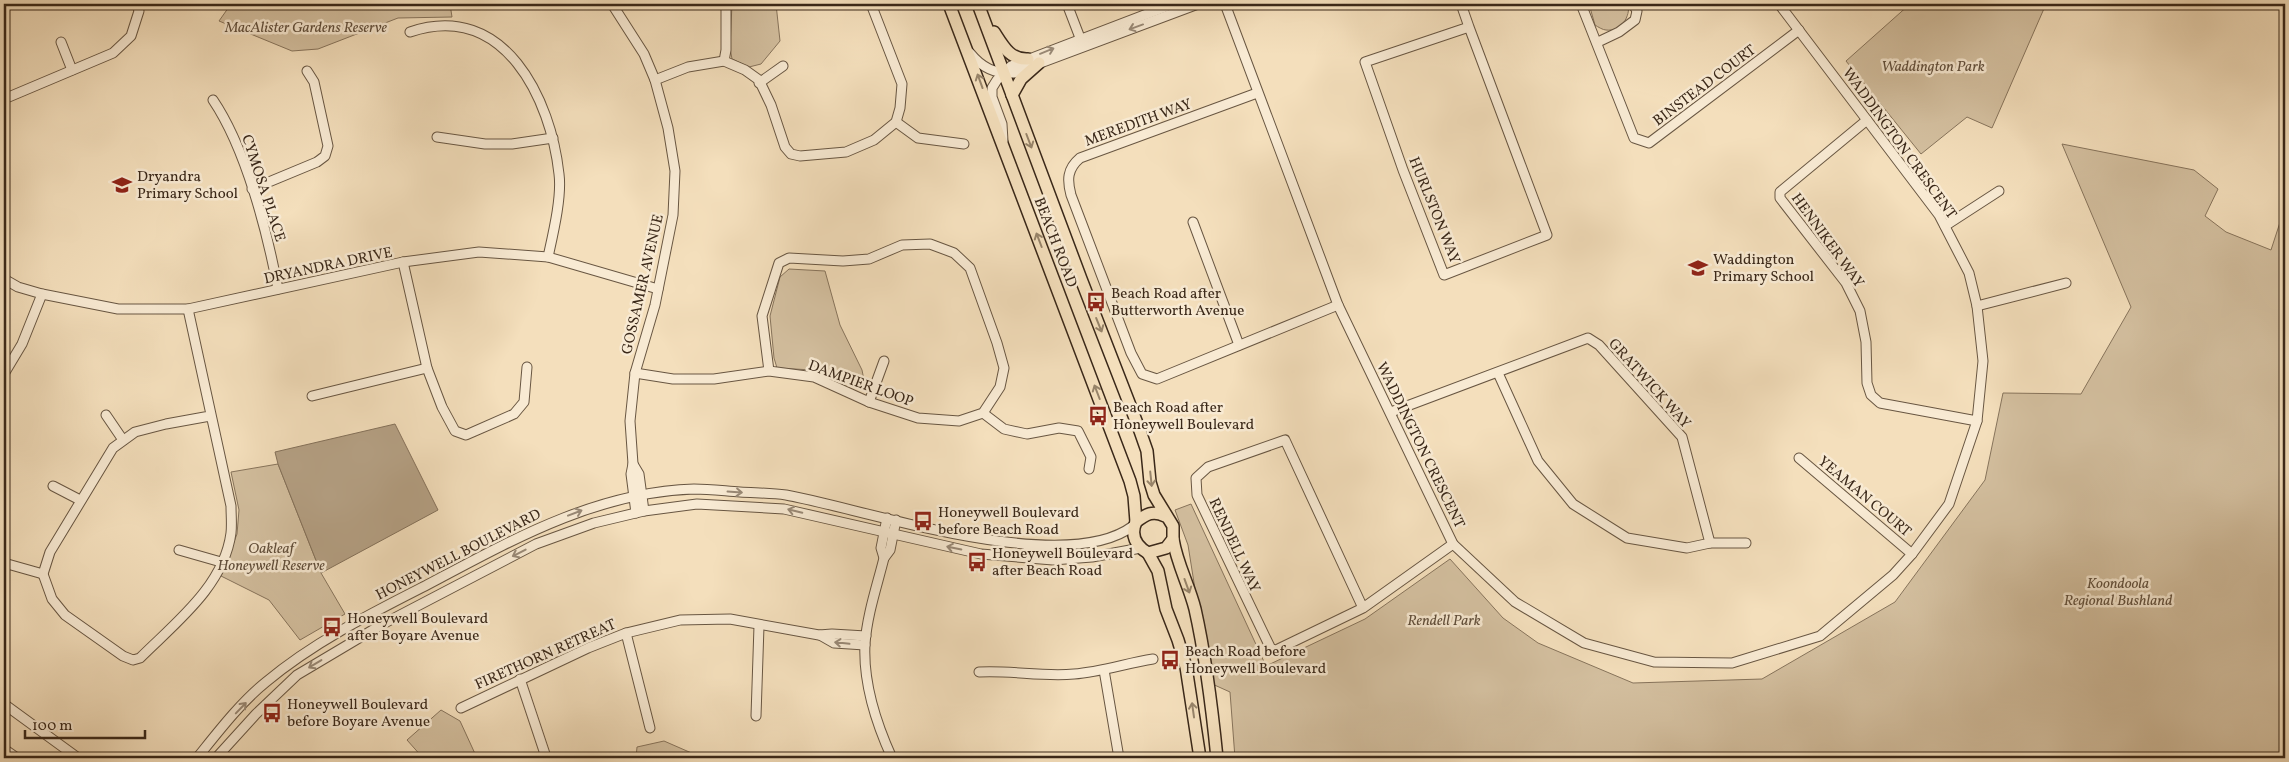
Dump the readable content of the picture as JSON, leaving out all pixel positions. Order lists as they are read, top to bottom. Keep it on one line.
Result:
{"streets":{"main road":["BEACH ROAD"],"street":["BINSTEAD COURT","MEREDITH WAY","WADDINGTON CRESCENT","CYMOSA PLACE","HURLSTON WAY","HENNIKER WAY","DRYANDRA DRIVE","GOSSAMER AVENUE","DAMPIER LOOP","GRATWICK WAY","YEAMAN COURT","RENDELL WAY","HONEYWELL BOULEVARD","FIRETHORN RETREAT"]},"crossings":[["BINSTEAD COURT","WADDINGTON CRESCENT"],["MEREDITH WAY","WADDINGTON CRESCENT"],["WADDINGTON CRESCENT","HENNIKER WAY"],["WADDINGTON CRESCENT","GRATWICK WAY"],["WADDINGTON CRESCENT","YEAMAN COURT"],["WADDINGTON CRESCENT","RENDELL WAY"],["CYMOSA PLACE","DRYANDRA DRIVE"],["BEACH ROAD","HONEYWELL BOULEVARD"],["DRYANDRA DRIVE","GOSSAMER AVENUE"],["GOSSAMER AVENUE","DAMPIER LOOP"],["GOSSAMER AVENUE","HONEYWELL BOULEVARD"]],"parks":["MacAlister Gardens Reserve","Waddington Park","Oakleaf Honeywell Reserve","Koondoola Regional Bushland","Rendell Park"],"places":{"school or university":["Dryandra Primary School","Waddington Primary School"],"bus stop":["Beach Road after Butterworth Avenue","Beach Road after Honeywell Boulevard","Honeywell Boulevard before Beach Road","Honeywell Boulevard after Beach Road","Honeywell Boulevard after Boyare Avenue","Beach Road before Honeywell Boulevard","Honeywell Boulevard before Boyare Avenue"]},"scale_bar":"100 m"}
